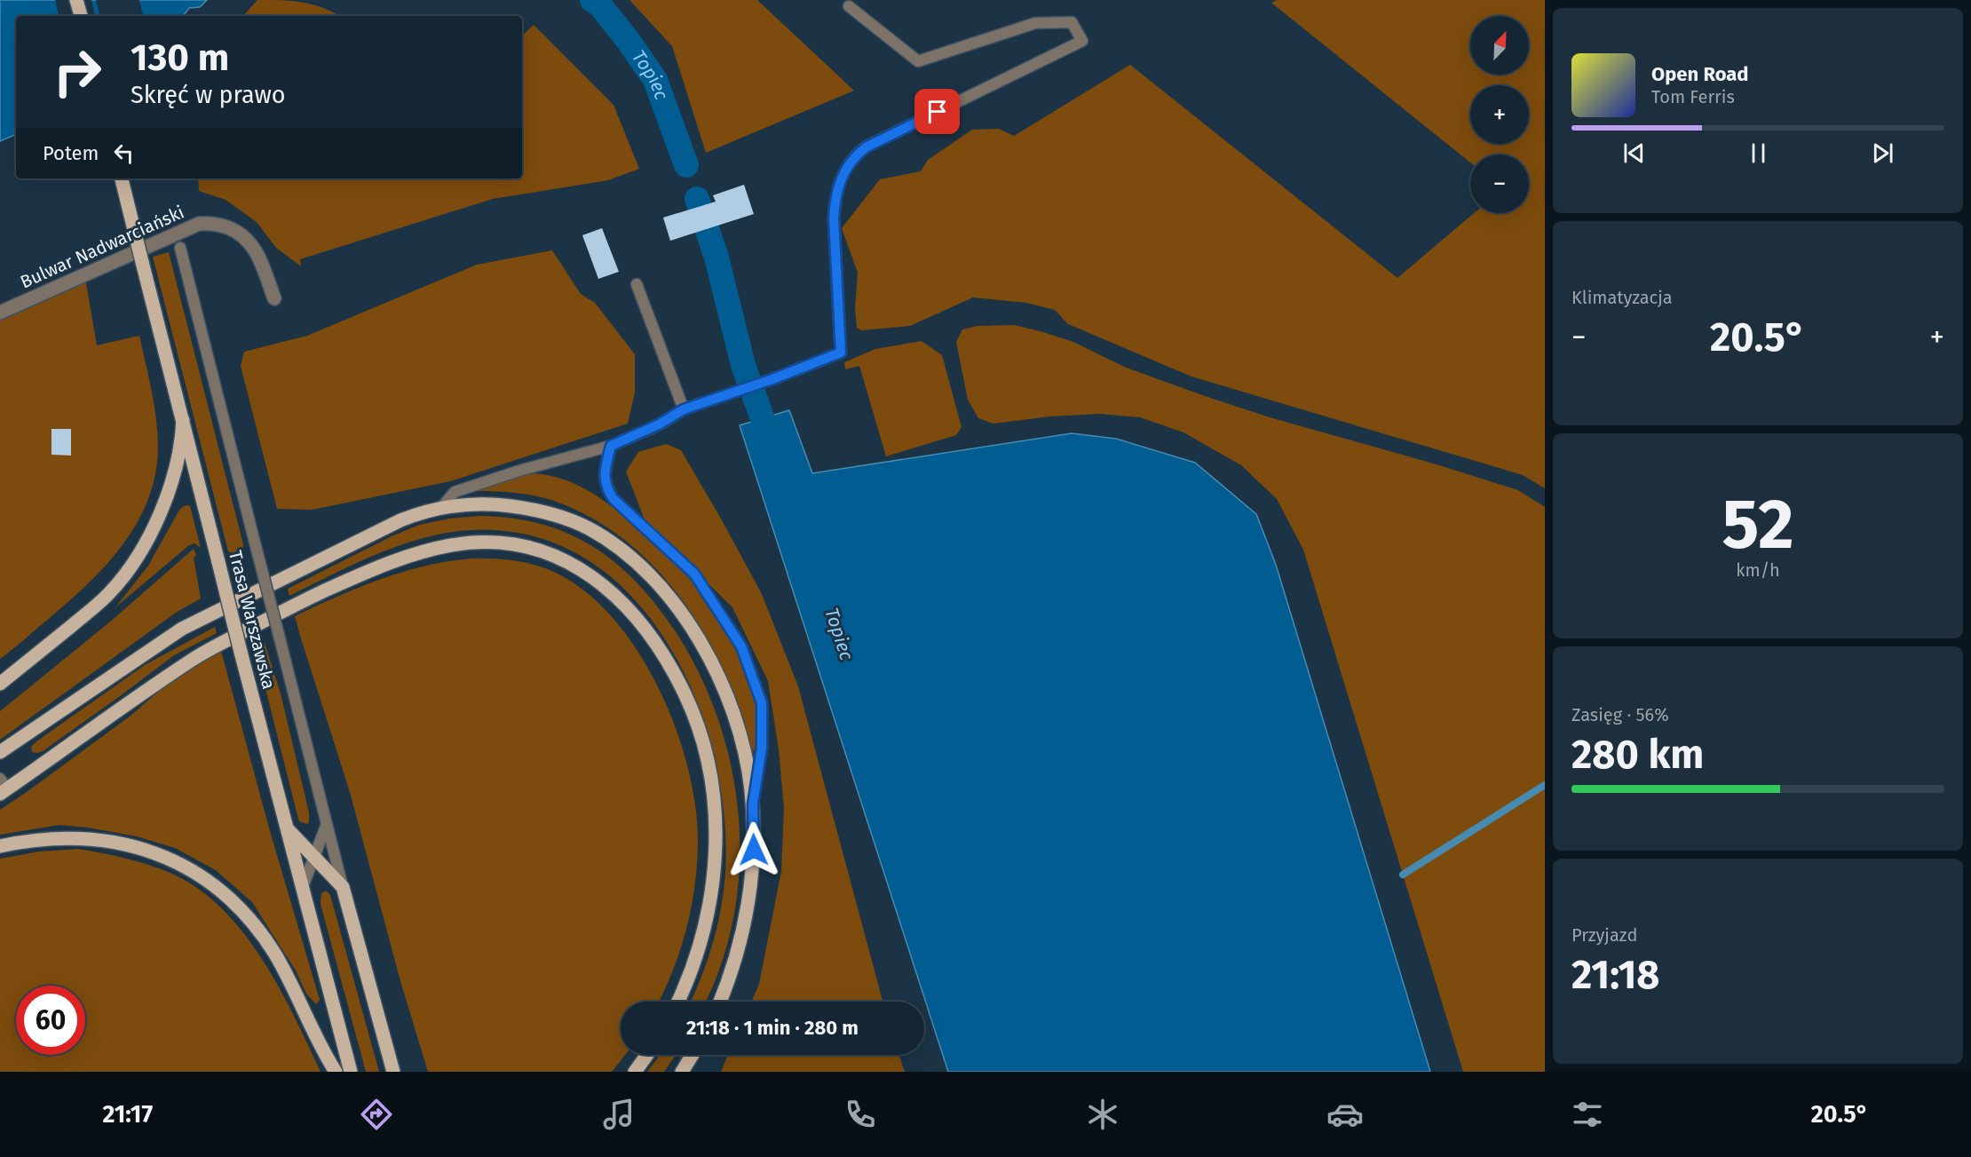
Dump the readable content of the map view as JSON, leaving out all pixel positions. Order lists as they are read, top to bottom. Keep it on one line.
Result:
{"streets":{"main road":["Trasa Warszawska"],"street":["Bulwar Nadwarciański"]},"water":["Topiec"],"north":"top right","page":{"map_buttons":["+","−"],"turn":["130 m","Skręć w prawo"],"song":["Open Road","Tom Ferris"],"then":"Potem","tile":["Klimatyzacja",["52","km/h"],["Zasięg · 56%","280 km"],["Przyjazd","21:18"]],"heat":["−","20.5°","+"],"limit":"60","trip":"21:18 · 1 min · 280 m","tabs":["21:17","20.5°"]}}
